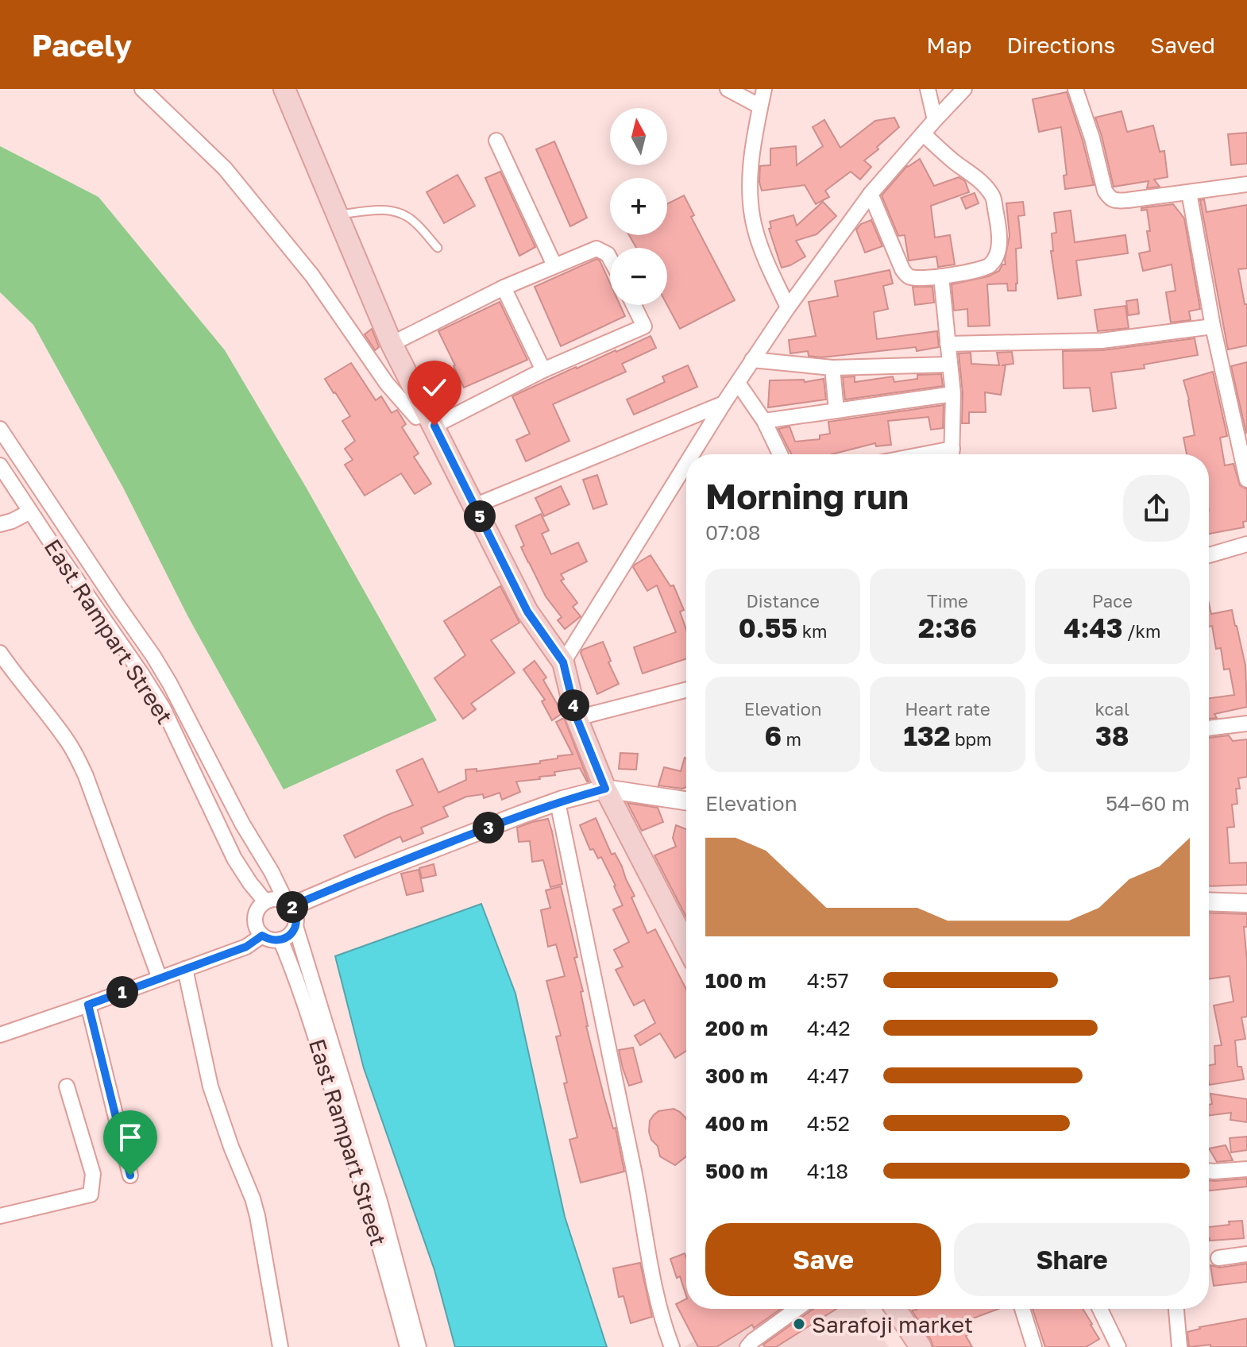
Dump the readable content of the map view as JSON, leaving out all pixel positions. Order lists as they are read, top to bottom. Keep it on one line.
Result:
{"streets":{"street":["East Rampart Street"]},"places":["Sarafoji market"],"north":"top","page":{"header":"Pacely","nav":["Map","Directions","Saved"],"map_buttons":["+","−"],"heading":["Morning run","07:08"],"pins":["5","4","3","2","1"],"stats":[["Distance","0.55 km"],["Time","2:36"],["Pace","4:43 /km"],["Elevation","6 m"],["Heart rate","132 bpm"],["kcal","38"]],"chart":["Elevation","54–60 m"],"list":[{"name":"100 m","note":"4:57"},{"name":"200 m","note":"4:42"},{"name":"300 m","note":"4:47"},{"name":"400 m","note":"4:52"},{"name":"500 m","note":"4:18"}],"buttons":["Save","Share"]}}
